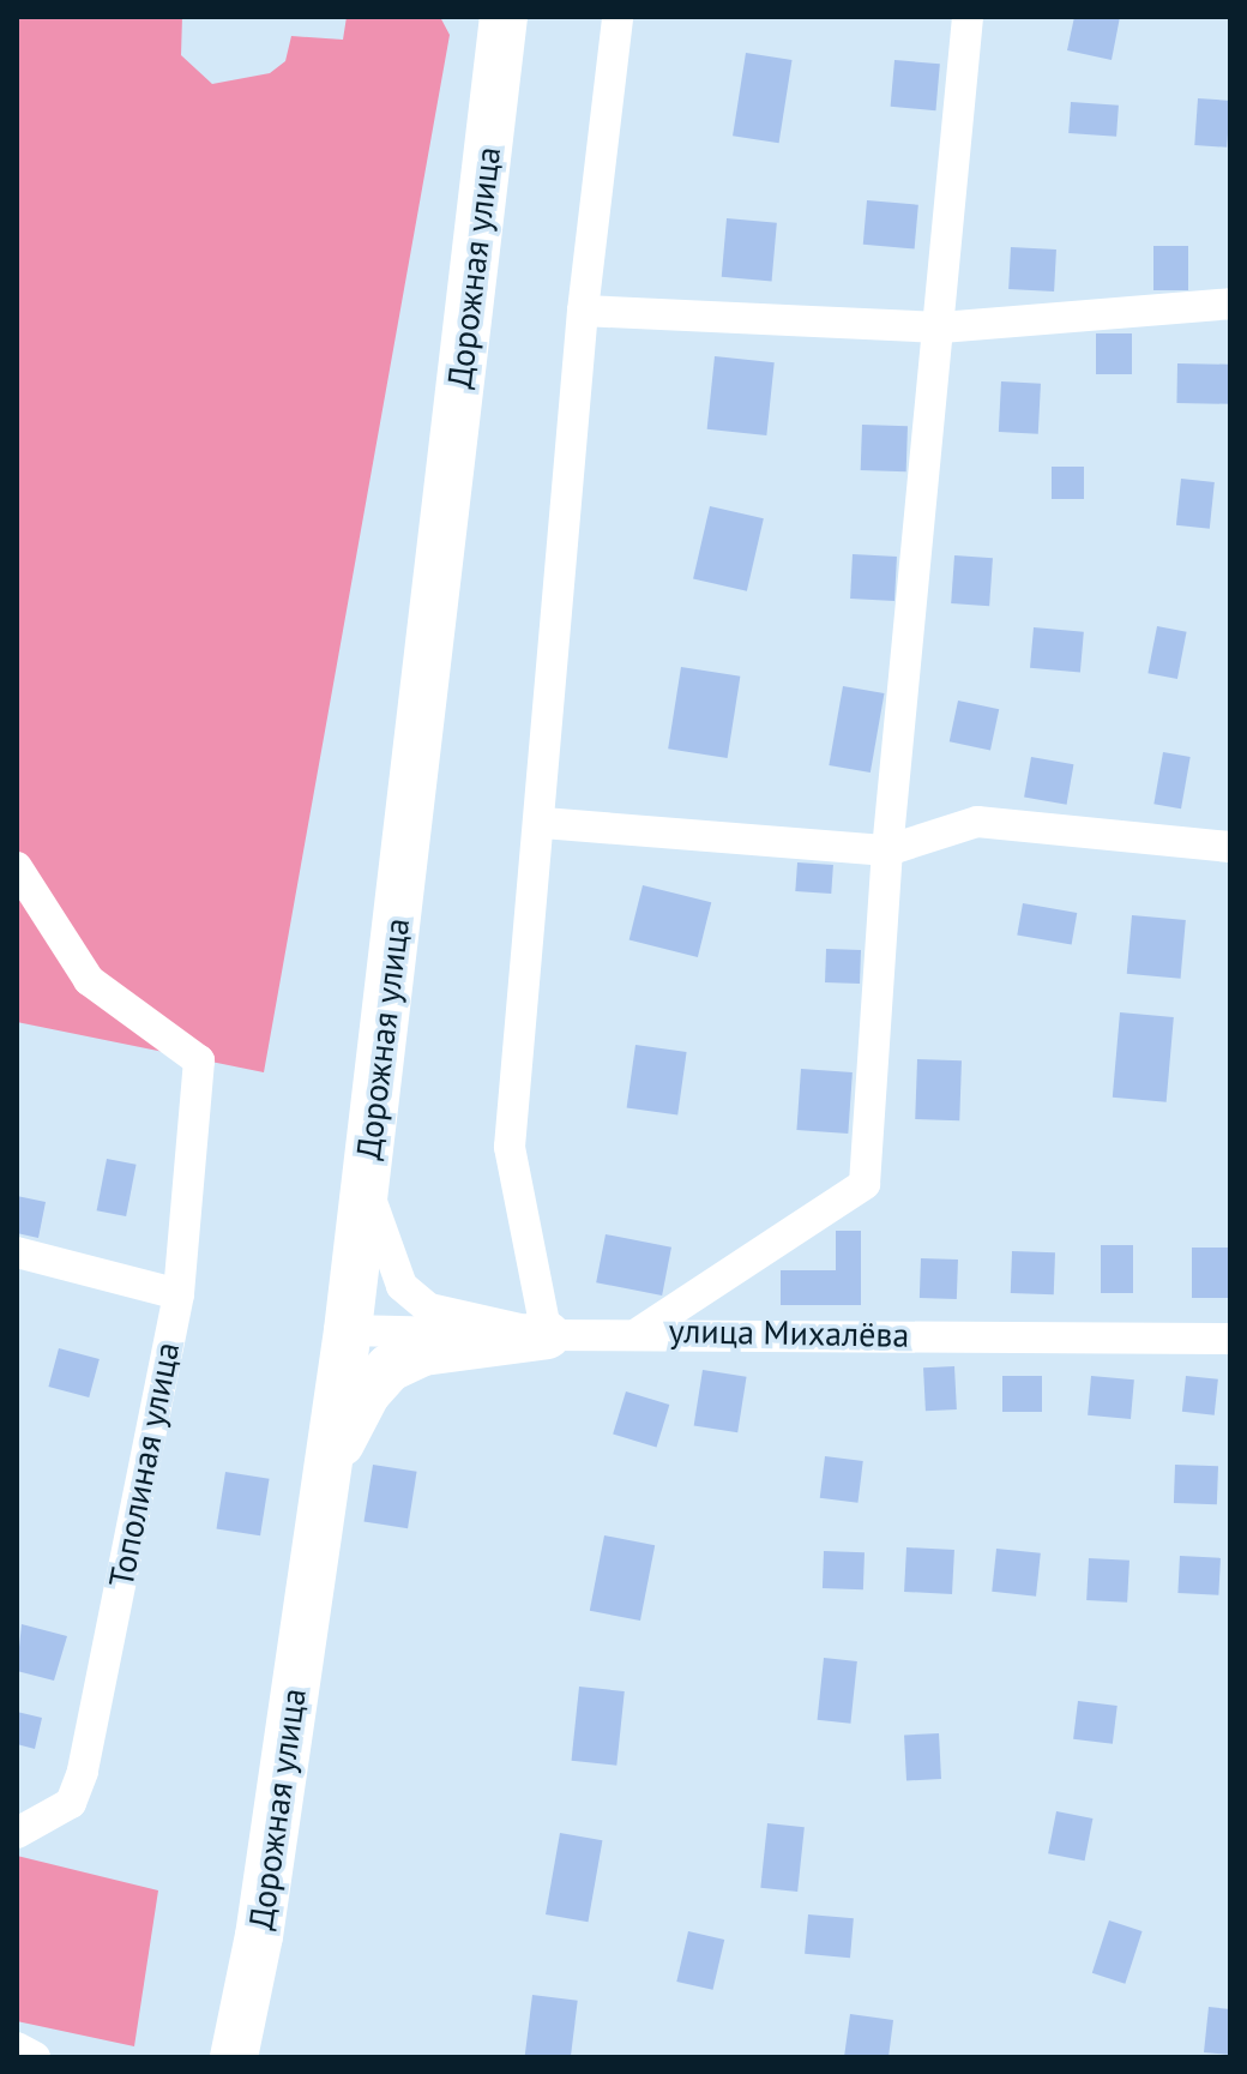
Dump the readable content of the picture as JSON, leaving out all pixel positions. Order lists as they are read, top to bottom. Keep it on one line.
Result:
{"streets":{"highway":["Дорожная улица"],"street":["улица Михалёва","Тополиная улица"]},"crossings":[["Дорожная улица","улица Михалёва"]]}
